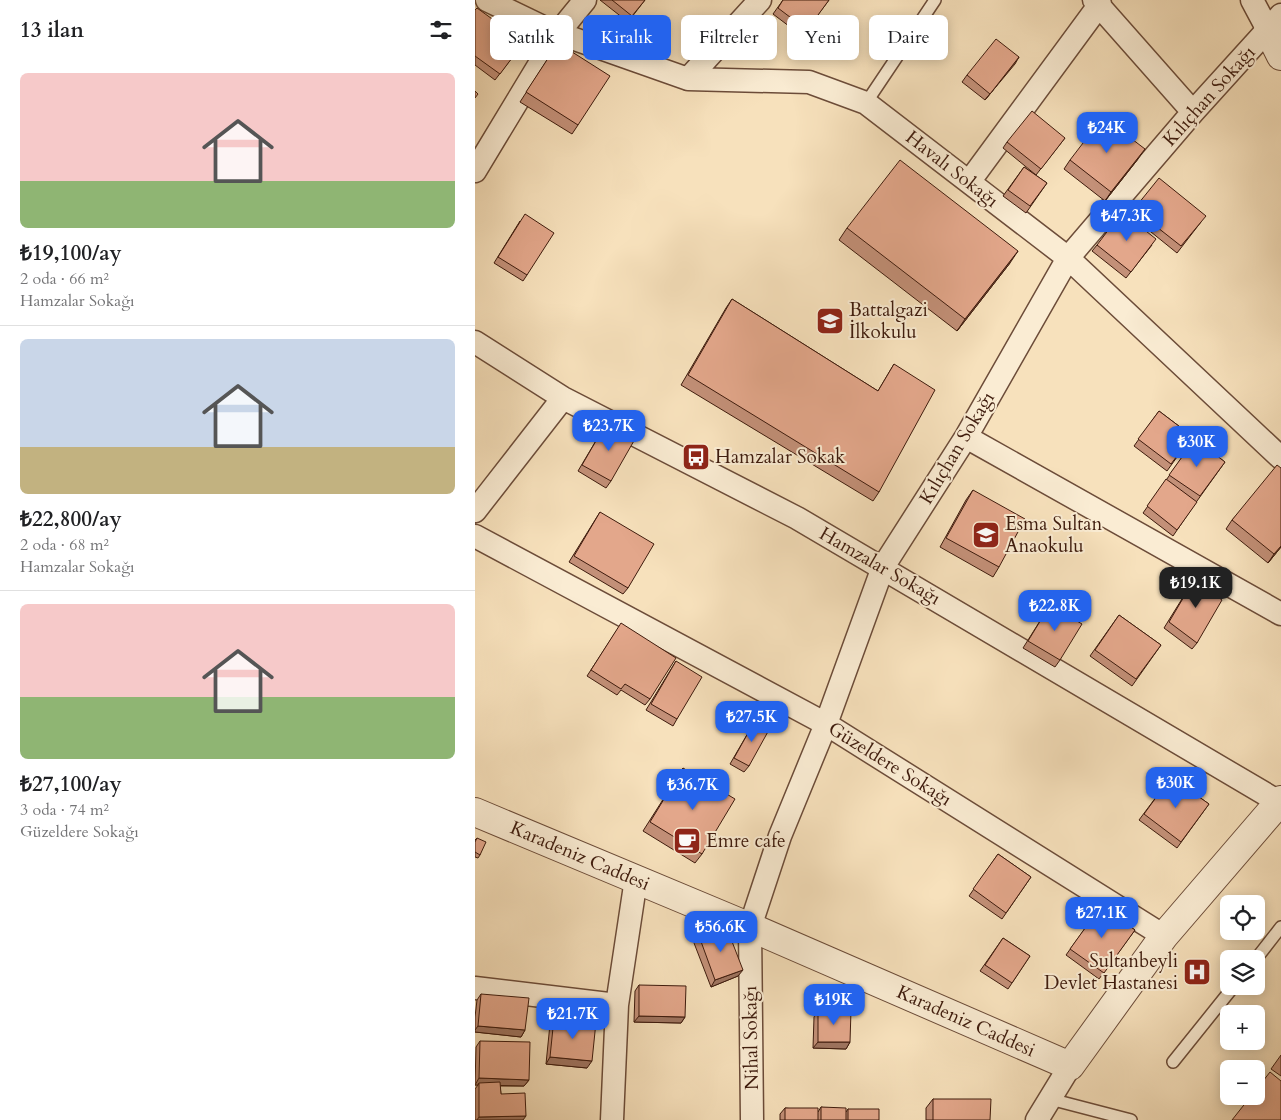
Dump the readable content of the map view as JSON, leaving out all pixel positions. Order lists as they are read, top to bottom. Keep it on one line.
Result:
{"streets":{"street":["Kılıçhan Sokağı","Havalı Sokağı","Hamzalar Sokağı","Güzeldere Sokağı","Karadeniz Caddesi","Nihal Sokağı"]},"crossings":[["Kılıçhan Sokağı","Havalı Sokağı"],["Kılıçhan Sokağı","Hamzalar Sokağı"],["Kılıçhan Sokağı","Güzeldere Sokağı"],["Kılıçhan Sokağı","Karadeniz Caddesi"],["Kılıçhan Sokağı","Nihal Sokağı"],["Karadeniz Caddesi","Nihal Sokağı"]],"places":{"school or university":["Battalgazi İlkokulu","Esma Sultan Anaokulu"],"bus stop":["Hamzalar Sokak"],"cafe":["Emre cafe"],"hospital":["Sultanbeyli Devlet Hastanesi"]},"page":{"heading":"13 ilan","chip":["Satılık","Kiralık","Filtreler","Yeni","Daire"],"list":[{"name":"₺19,100/ay","note":"2 oda · 66 m² · Hamzalar Sokağı"},{"name":"₺22,800/ay","note":"2 oda · 68 m² · Hamzalar Sokağı"},{"name":"₺27,100/ay","note":"3 oda · 74 m² · Güzeldere Sokağı"}],"price":["₺24K","₺47.3K","₺23.7K","₺30K","₺19.1K","₺22.8K","₺27.5K","₺30K","₺36.7K","₺27.1K","₺56.6K","₺19K","₺21.7K"],"map_buttons":["+","−"]}}
